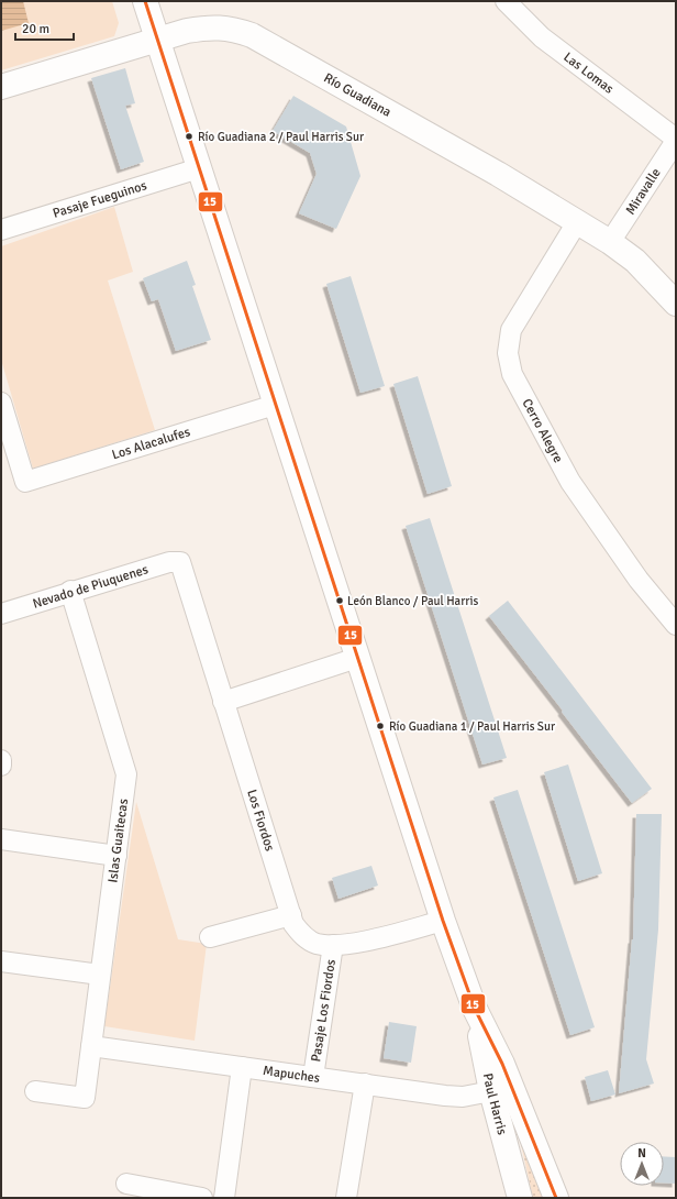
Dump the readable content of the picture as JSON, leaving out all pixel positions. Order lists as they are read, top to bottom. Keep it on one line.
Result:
{"streets":{"street":["Las Lomas","Río Guadiana","Miravalle","Pasaje Fueguinos","Cerro Alegre","Los Alacalufes","Nevado de Piuquenes","Los Fiordos","Islas Guaitecas","Pasaje Los Fiordos","Mapuches","Paul Harris"]},"crossings":[["Las Lomas","Miravalle"],["Río Guadiana","Miravalle"],["Río Guadiana","Cerro Alegre"],["Río Guadiana","Paul Harris"],["Pasaje Fueguinos","Paul Harris"],["Los Alacalufes","Paul Harris"],["Nevado de Piuquenes","Los Fiordos"],["Nevado de Piuquenes","Islas Guaitecas"],["Los Fiordos","Pasaje Los Fiordos"],["Los Fiordos","Paul Harris"],["Islas Guaitecas","Mapuches"],["Pasaje Los Fiordos","Mapuches"],["Mapuches","Paul Harris"]],"places":["Río Guadiana 2 / Paul Harris Sur","León Blanco / Paul Harris","Río Guadiana 1 / Paul Harris Sur"],"lines":["transit line 15"],"scale_bar":"20 m","north":"top"}
